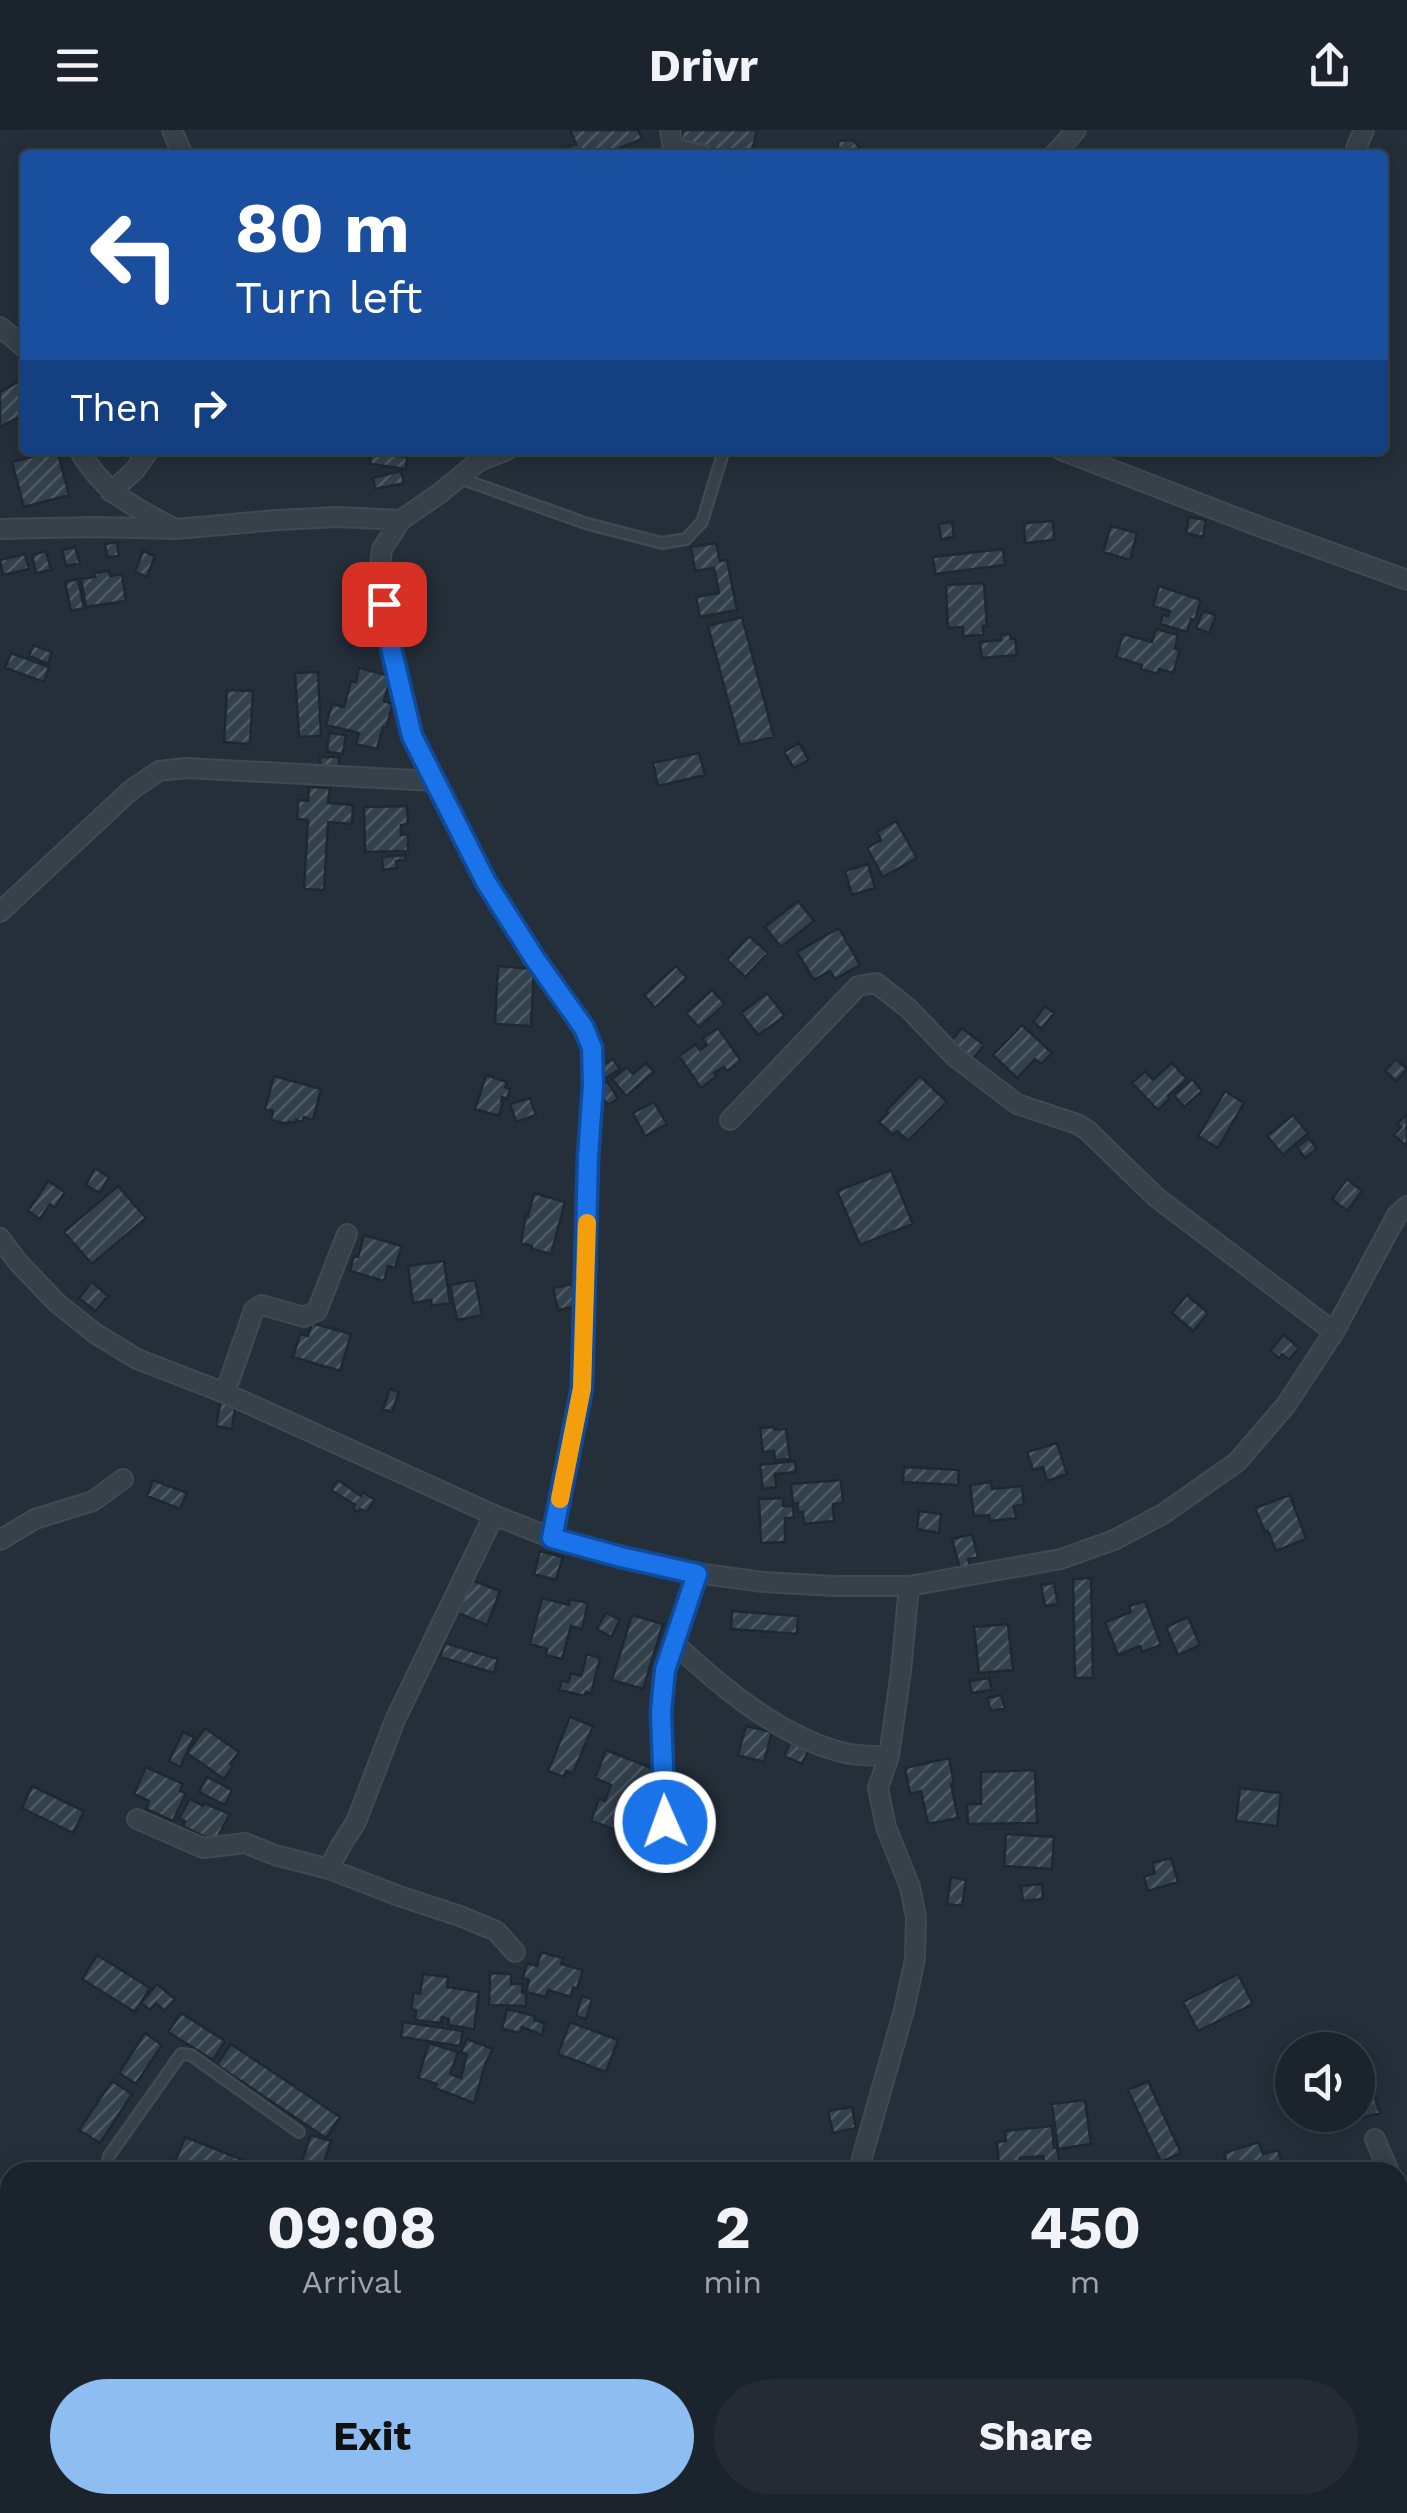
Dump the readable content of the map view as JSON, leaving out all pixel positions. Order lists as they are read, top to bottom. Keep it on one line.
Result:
{"page":{"header":"Drivr","turn":["80 m","Turn left"],"then":"Then","eta":["09:08","Arrival","2","min","450","m"],"buttons":["Exit","Share"]}}
